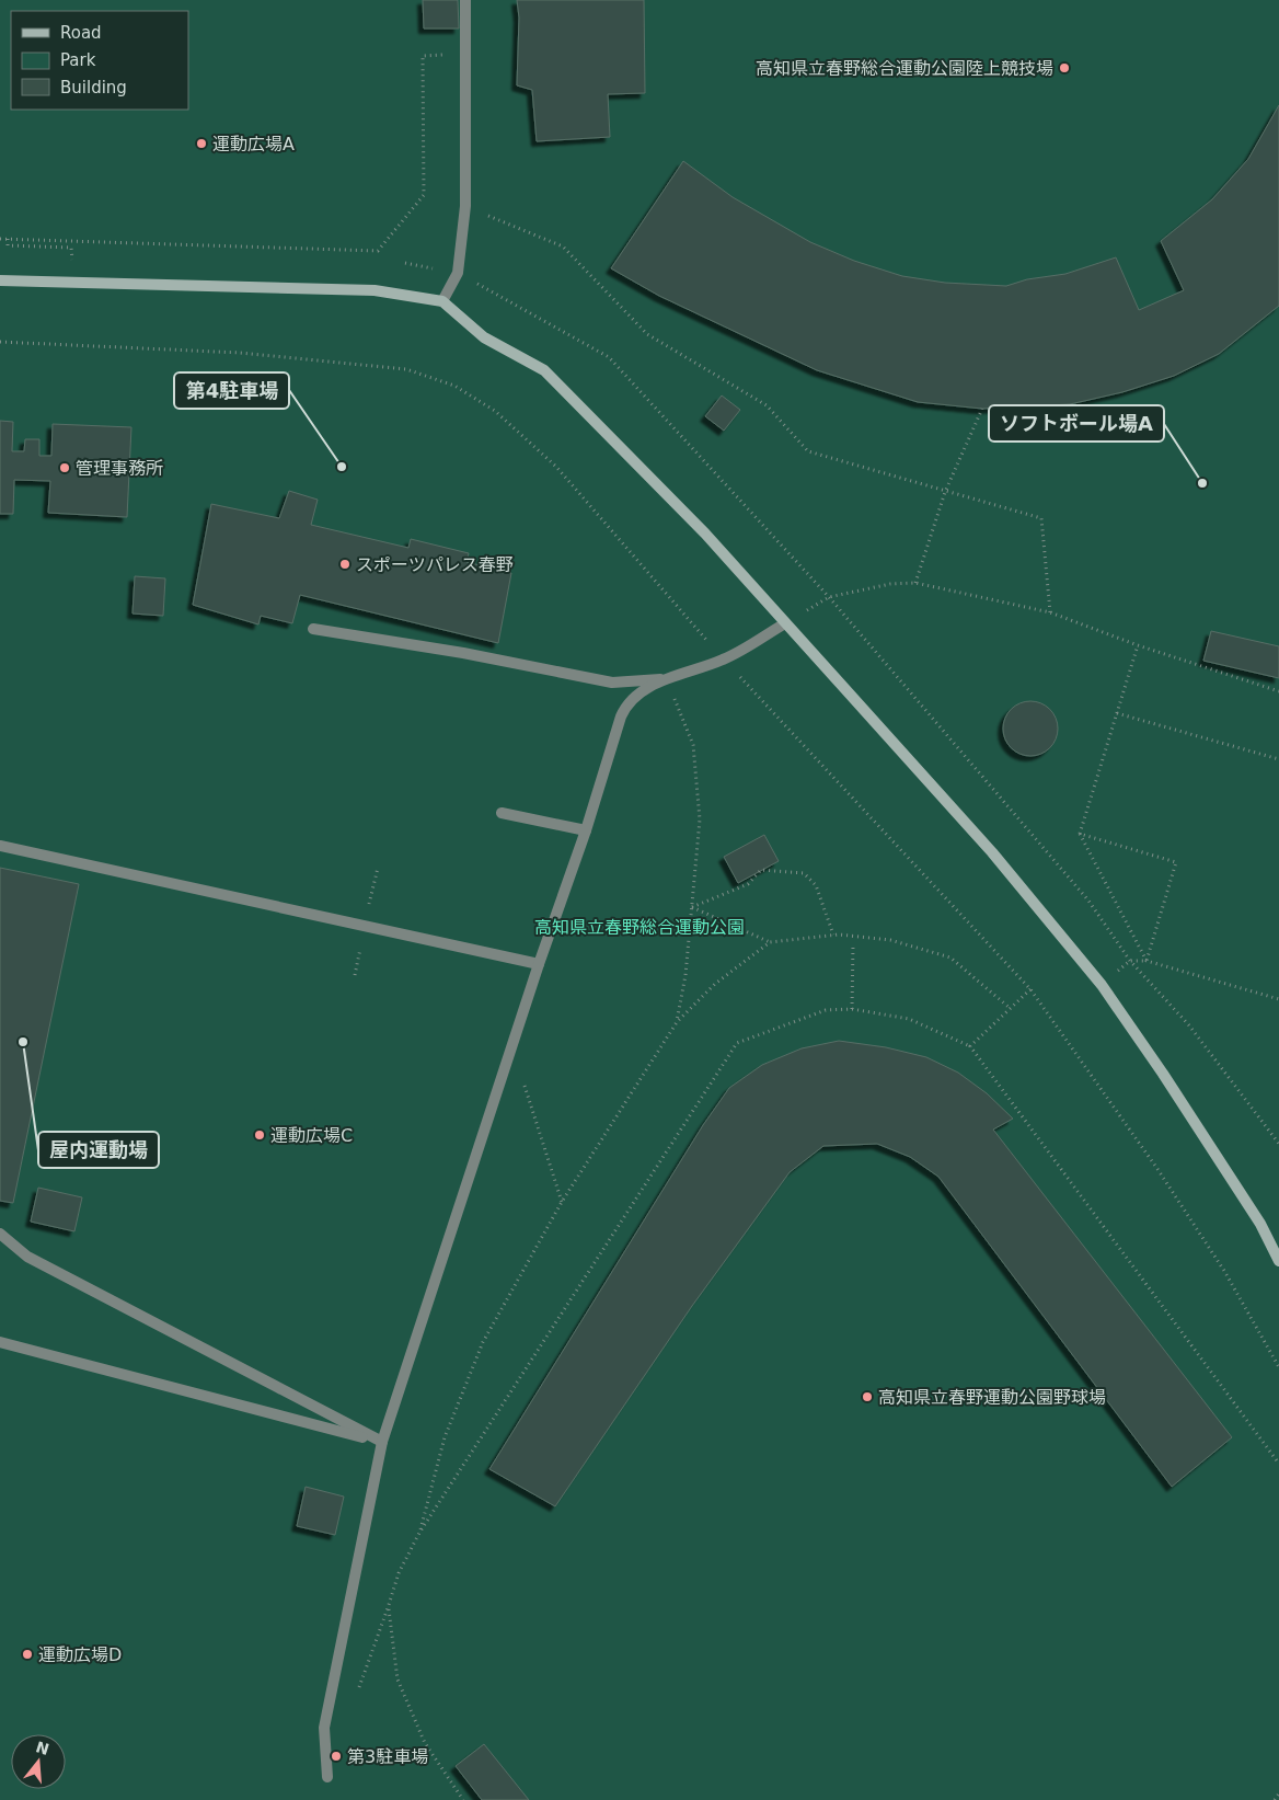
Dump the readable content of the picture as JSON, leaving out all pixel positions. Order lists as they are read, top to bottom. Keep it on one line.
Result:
{"parks":["高知県立春野総合運動公園"],"places":["高知県立春野総合運動公園陸上競技場","運動広場A","第4駐車場","管理事務所","ソフトボール場A","スポーツパレス春野","屋内運動場","運動広場C","高知県立春野運動公園野球場","運動広場D","第3駐車場"],"legend":["Road","Park","Building"],"north":"top"}
